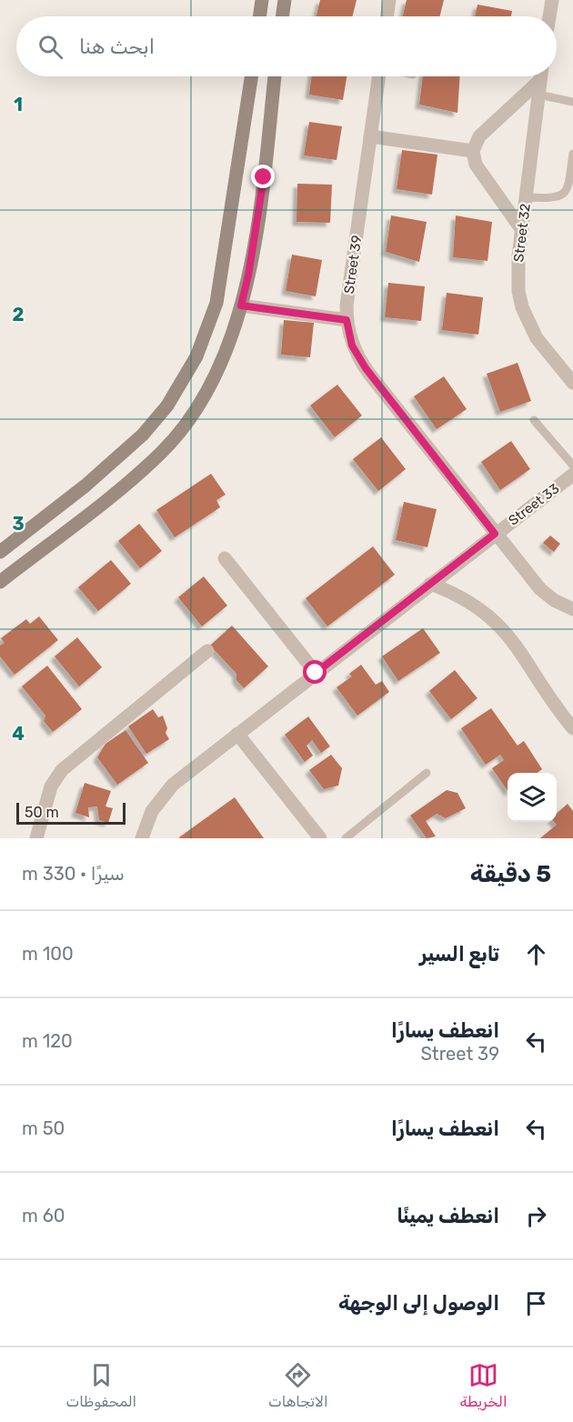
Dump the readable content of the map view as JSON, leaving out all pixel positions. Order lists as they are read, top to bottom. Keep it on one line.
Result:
{"streets":{"street":["Street 32","Street 39","Street 33"]},"crossings":[["Street 39","Street 33"]],"scale_bar":"50 m","page":{"search":"ابحث هنا","scale":"50 m","heading":["5 دقيقة","سيرًا · 330 m"],"list":[["تابع السير","100 m"],["انعطف يسارًا","Street 39","120 m"],["انعطف يسارًا","50 m"],["انعطف يمينًا","60 m"],"الوصول إلى الوجهة"],"nav":["الخريطة","الاتجاهات","المحفوظات"]},"grid":{"rows":["1","2","3","4"]}}
